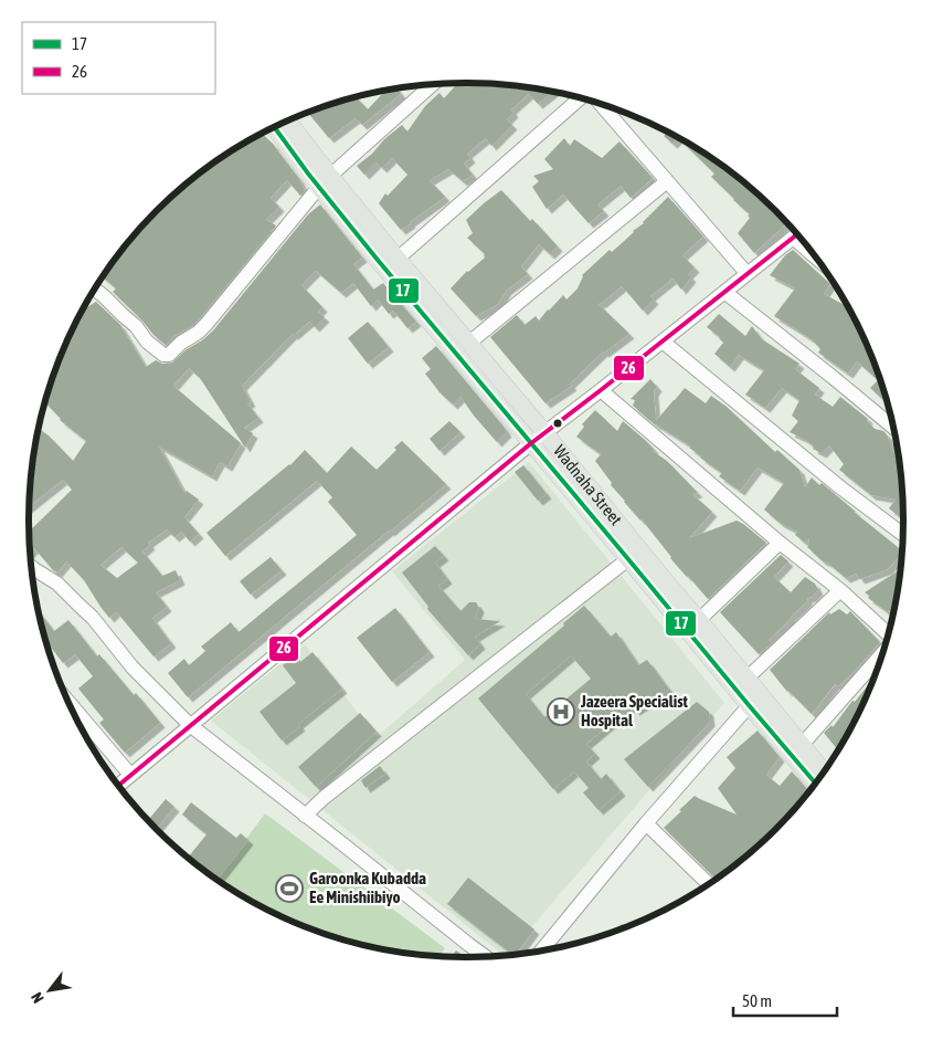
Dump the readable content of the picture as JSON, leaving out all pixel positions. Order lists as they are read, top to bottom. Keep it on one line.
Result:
{"streets":{"main road":["Wadnaha Street"]},"places":{"hospital":["Jazeera Specialist Hospital"],"sports":["Garoonka Kubadda Ee Minishiibiyo"]},"lines":["transit line 17","transit line 26"],"legend":["17","26"],"scale_bar":"50 m","north":"bottom left"}
